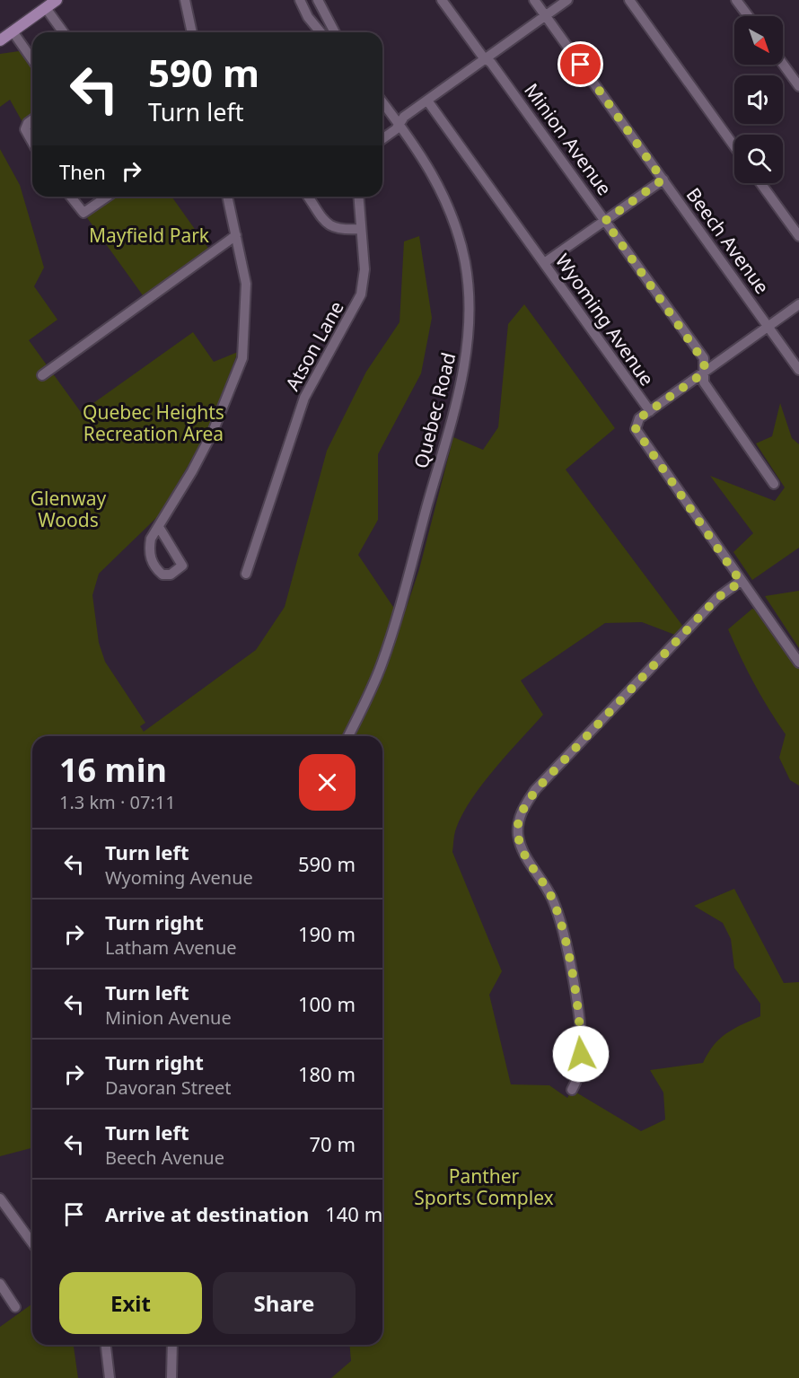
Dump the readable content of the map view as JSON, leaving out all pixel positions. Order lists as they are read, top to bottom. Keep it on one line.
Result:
{"streets":{"street":["Minion Avenue","Beech Avenue","Wyoming Avenue","Atson Lane","Quebec Road"]},"parks":["Mayfield Park","Quebec Heights Recreation Area","Glenway Woods","Panther Sports Complex"],"north":"bottom right","page":{"turn":["590 m","Turn left"],"then":"Then","heading":["16 min","1.3 km · 07:11"],"list":[{"name":"Turn left","note":"Wyoming Avenue","value":"590 m"},{"name":"Turn right","note":"Latham Avenue","value":"190 m"},{"name":"Turn left","note":"Minion Avenue","value":"100 m"},{"name":"Turn right","note":"Davoran Street","value":"180 m"},{"name":"Turn left","note":"Beech Avenue","value":"70 m"},{"name":"Arrive at destination","value":"140 m"}],"buttons":["Exit","Share"]}}
